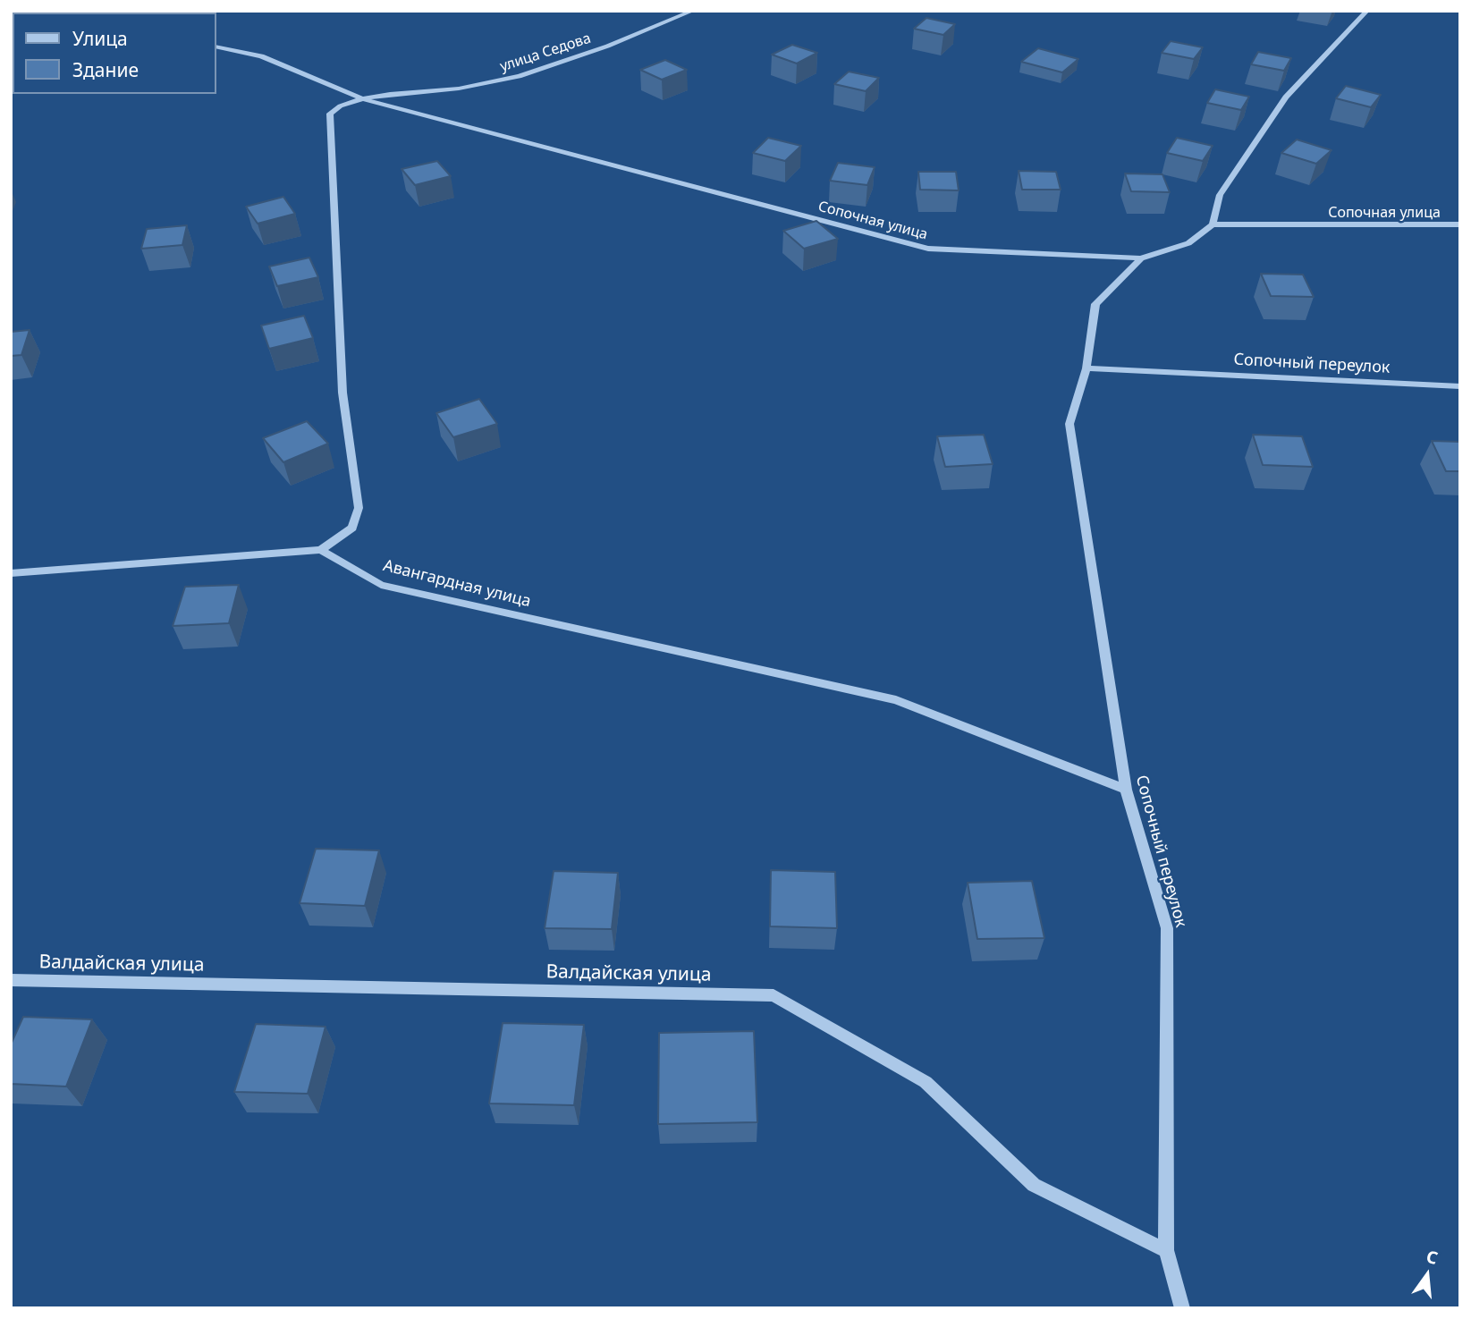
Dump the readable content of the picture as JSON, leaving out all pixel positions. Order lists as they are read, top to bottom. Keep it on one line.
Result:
{"streets":{"street":["улица Седова","Сопочная улица","Сопочный переулок","Авангардная улица","Валдайская улица"]},"crossings":[["улица Седова","Сопочная улица"],["Сопочная улица","Сопочный переулок"],["Сопочный переулок","Валдайская улица"]],"legend":["Улица","Здание"],"north":"top"}
